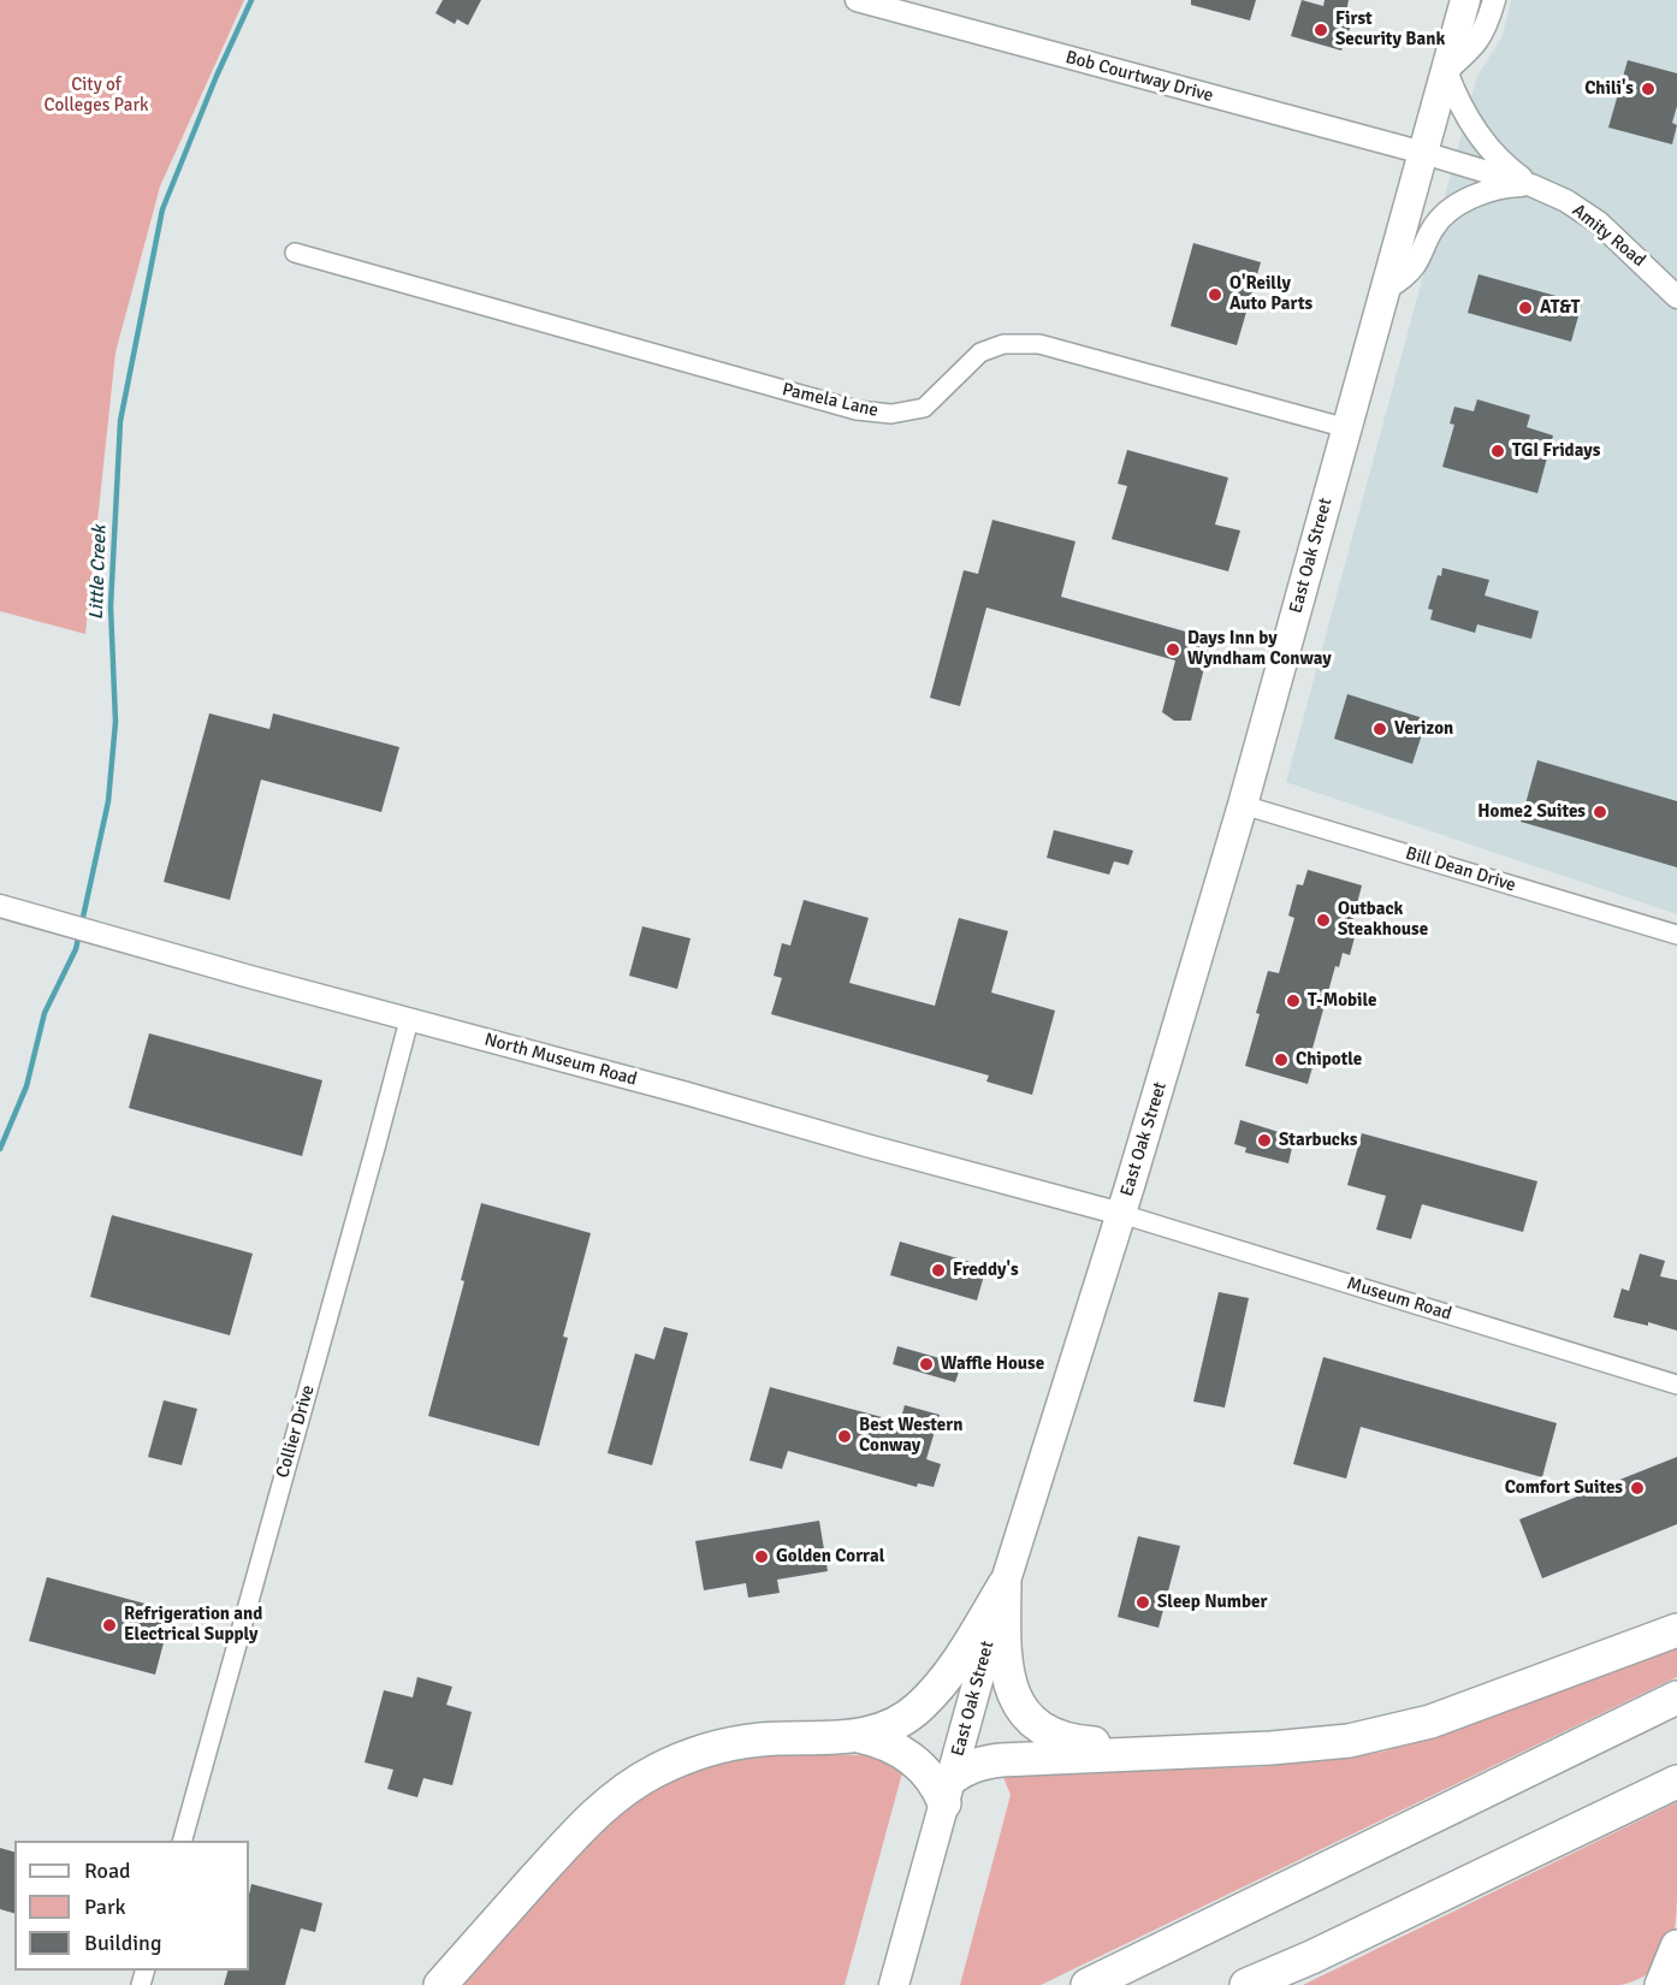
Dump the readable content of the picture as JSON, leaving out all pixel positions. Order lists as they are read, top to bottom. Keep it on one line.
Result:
{"streets":{"highway":["East Oak Street"],"street":["Bob Courtway Drive","Amity Road","Pamela Lane","Bill Dean Drive","North Museum Road","Museum Road","Collier Drive"]},"crossings":[["Bob Courtway Drive","Amity Road"],["Bob Courtway Drive","East Oak Street"],["Amity Road","East Oak Street"],["Pamela Lane","East Oak Street"],["East Oak Street","Bill Dean Drive"],["East Oak Street","North Museum Road"],["East Oak Street","Museum Road"],["North Museum Road","Museum Road"],["North Museum Road","Collier Drive"]],"water":["Little Creek"],"parks":["City of Colleges Park"],"places":["First Security Bank","Chili's","O'Reilly Auto Parts","AT&T","TGI Fridays","Days Inn by Wyndham Conway","Verizon","Home2 Suites","Outback Steakhouse","T-Mobile","Chipotle","Starbucks","Freddy's","Waffle House","Best Western Conway","Comfort Suites","Golden Corral","Sleep Number","Refrigeration and Electrical Supply"],"legend":["Road","Park","Building"]}
